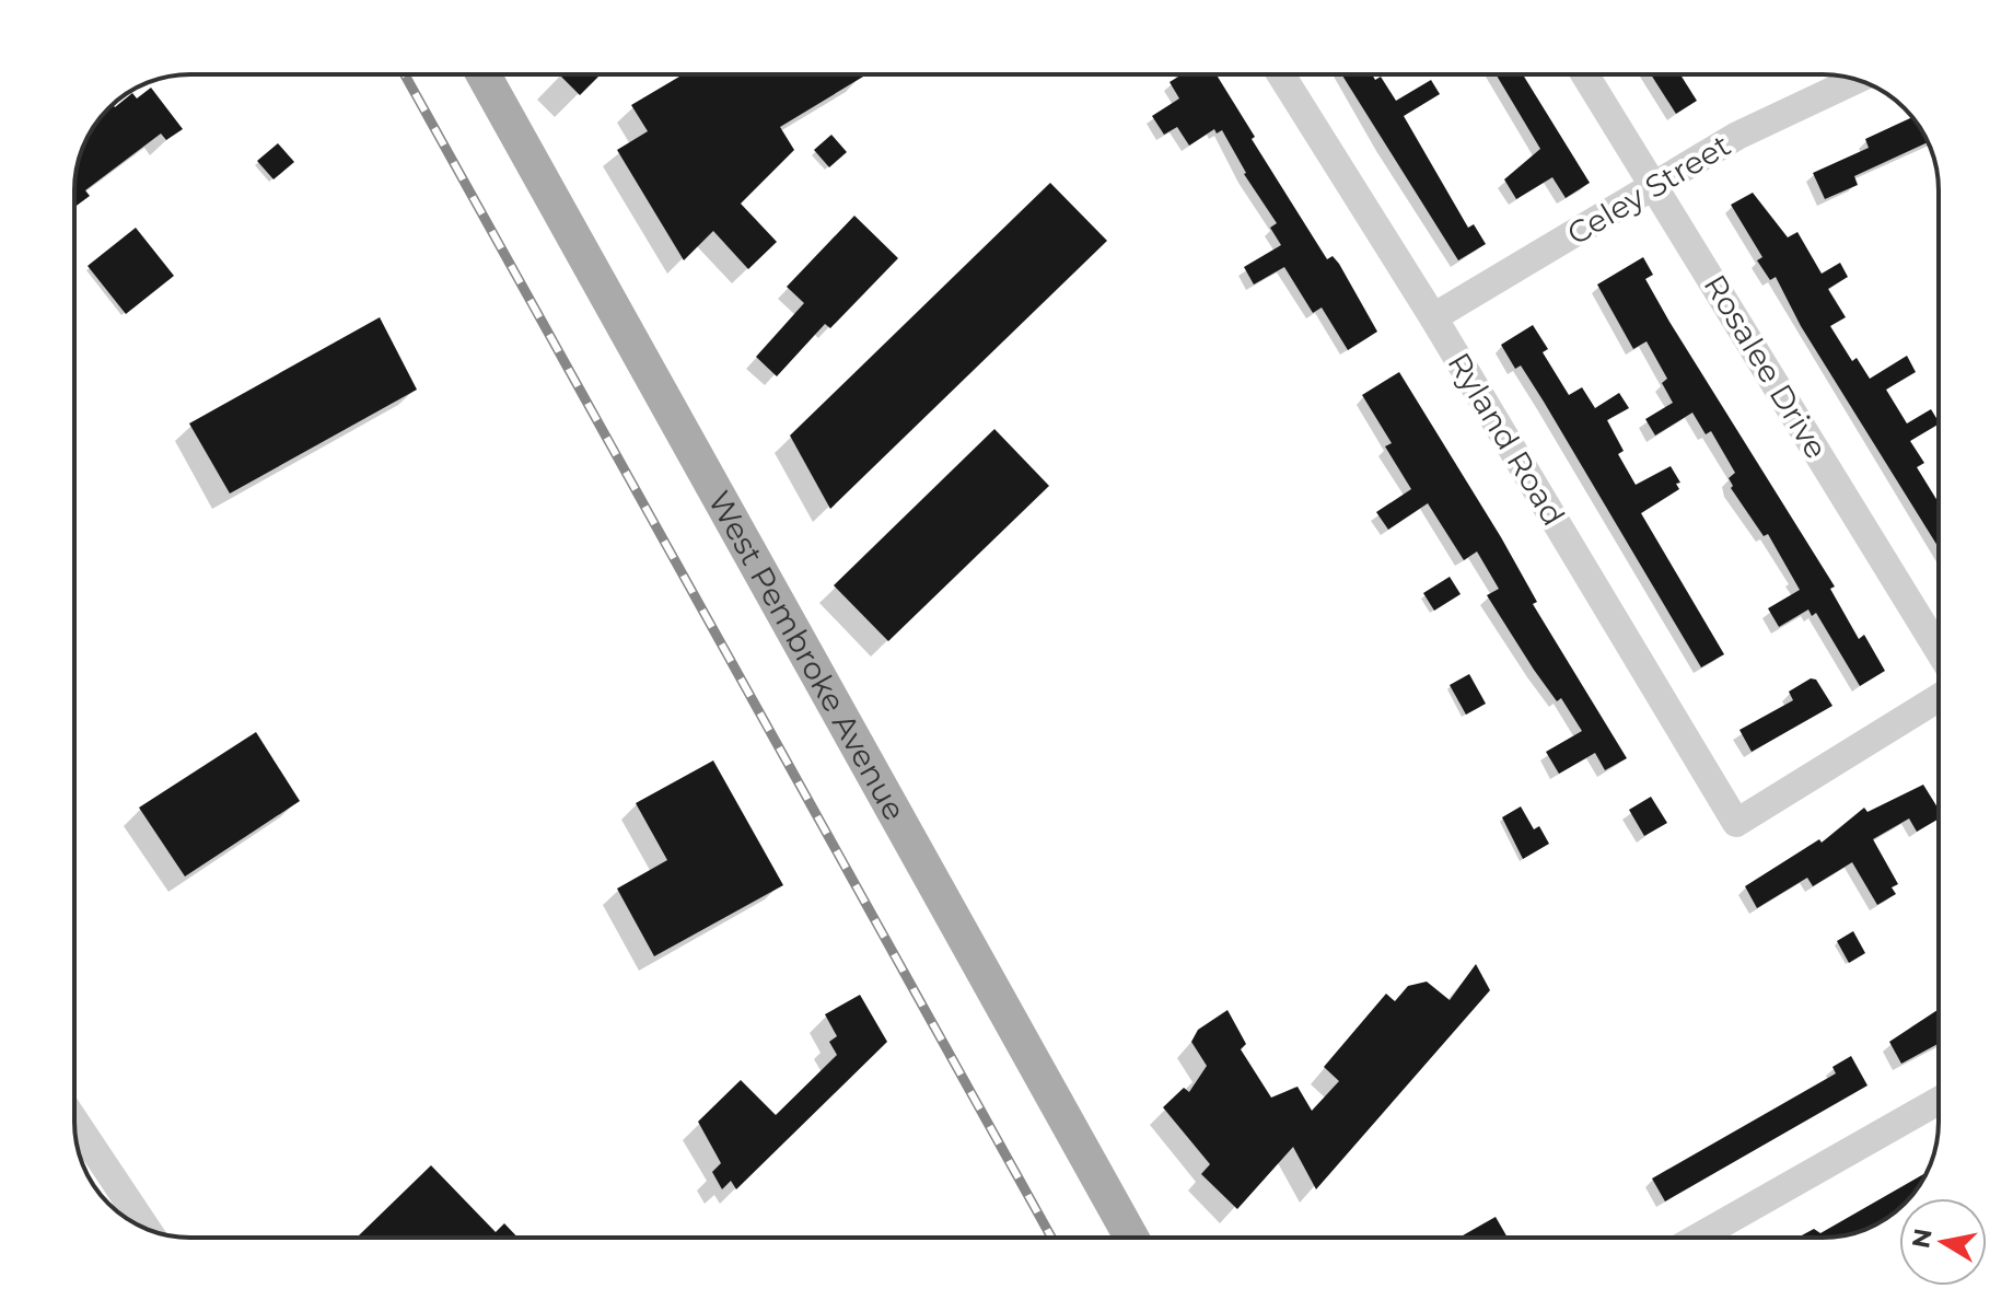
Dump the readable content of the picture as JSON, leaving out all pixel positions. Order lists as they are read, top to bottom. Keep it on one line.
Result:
{"streets":{"main road":["West Pembroke Avenue"],"street":["Celey Street","Rosalee Drive","Ryland Road"]},"crossings":[["Celey Street","Rosalee Drive"],["Celey Street","Ryland Road"]],"north":"left"}
